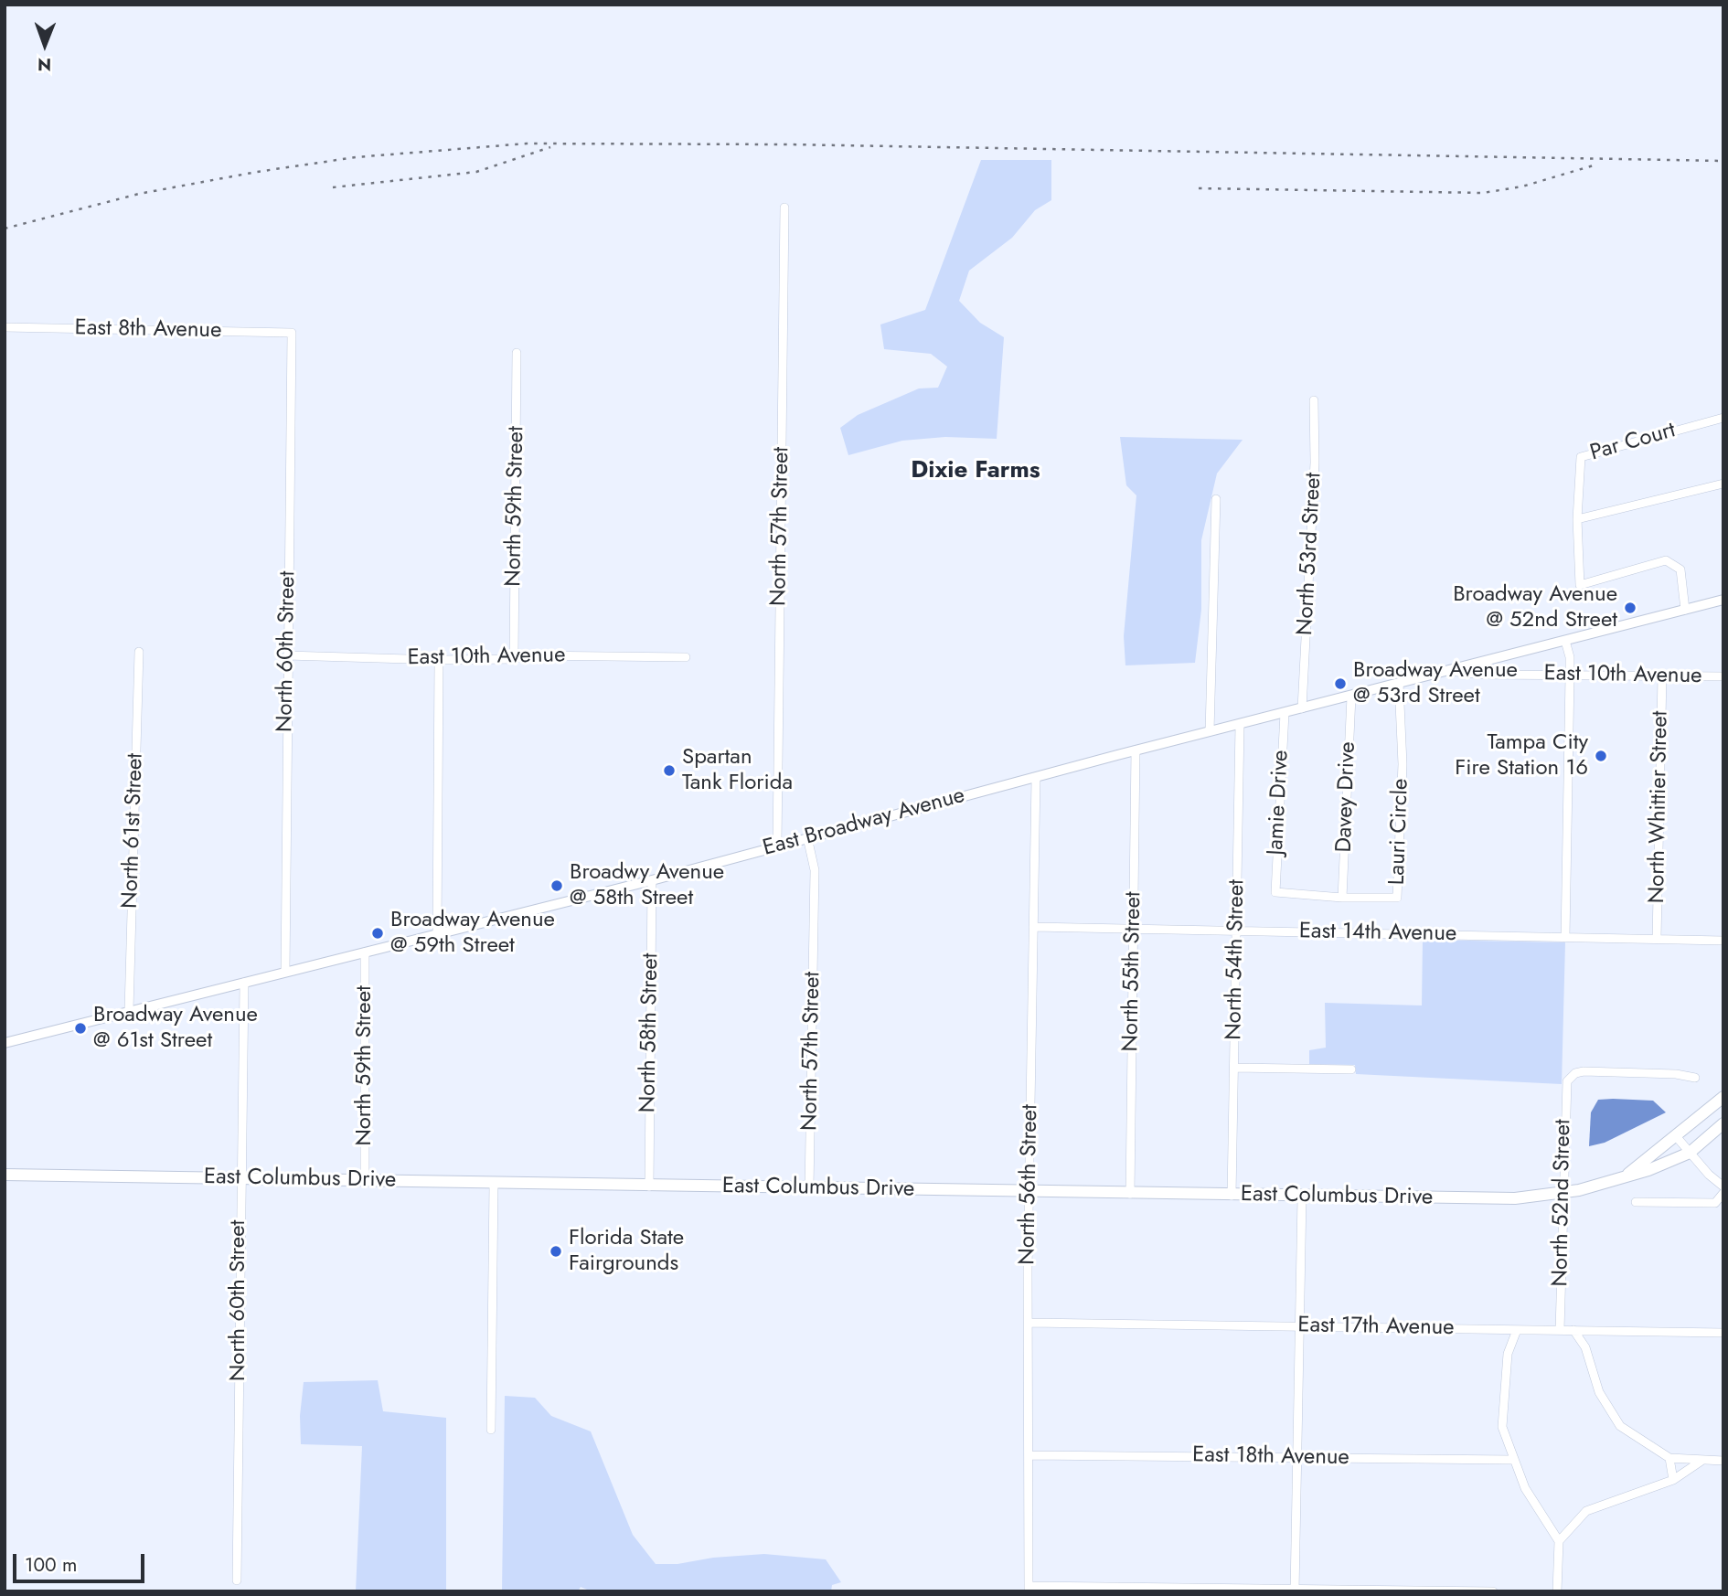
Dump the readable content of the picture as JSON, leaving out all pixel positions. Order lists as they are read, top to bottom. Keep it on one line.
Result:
{"streets":{"main road":["East Columbus Drive"],"street":["East 8th Avenue","Par Court","North 59th Street","North 57th Street","North 53rd Street","North 60th Street","East 10th Avenue","Davey Drive","Jamie Drive","North Whittier Street","East Broadway Avenue","North 61st Street","Lauri Circle","East 14th Avenue","North 54th Street","North 55th Street","North 58th Street","North 56th Street","North 52nd Street","East 17th Avenue","East 18th Avenue"]},"crossings":[["East 8th Avenue","North 60th Street"],["Par Court","East Broadway Avenue"],["North 59th Street","East 10th Avenue"],["North 59th Street","East Broadway Avenue"],["North 59th Street","East Columbus Drive"],["North 57th Street","East Broadway Avenue"],["North 57th Street","East Columbus Drive"],["North 53rd Street","East Broadway Avenue"],["North 60th Street","East 10th Avenue"],["North 60th Street","East Broadway Avenue"],["North 60th Street","East Columbus Drive"],["East 10th Avenue","North Whittier Street"],["East 10th Avenue","East Broadway Avenue"],["Davey Drive","East Broadway Avenue"],["Davey Drive","Lauri Circle"],["Jamie Drive","East Broadway Avenue"],["Jamie Drive","Lauri Circle"],["North Whittier Street","East 14th Avenue"],["East Broadway Avenue","North 61st Street"],["East Broadway Avenue","Lauri Circle"],["East Broadway Avenue","North 54th Street"],["East Broadway Avenue","North 55th Street"],["East Broadway Avenue","North 58th Street"],["East Broadway Avenue","North 56th Street"],["East 14th Avenue","North 54th Street"],["East 14th Avenue","North 55th Street"],["East 14th Avenue","North 56th Street"],["North 54th Street","East Columbus Drive"],["North 55th Street","East Columbus Drive"],["North 58th Street","East Columbus Drive"],["East Columbus Drive","North 56th Street"],["East Columbus Drive","North 52nd Street"],["North 56th Street","East 17th Avenue"],["North 56th Street","East 18th Avenue"],["North 52nd Street","East 17th Avenue"]],"districts":["Dixie Farms"],"places":["Broadway Avenue @ 52nd Street","Broadway Avenue @ 53rd Street","Tampa City Fire Station 16","Spartan Tank Florida","Broadwy Avenue @ 58th Street","Broadway Avenue @ 59th Street","Broadway Avenue @ 61st Street","Florida State Fairgrounds"],"scale_bar":"100 m","north":"bottom"}
